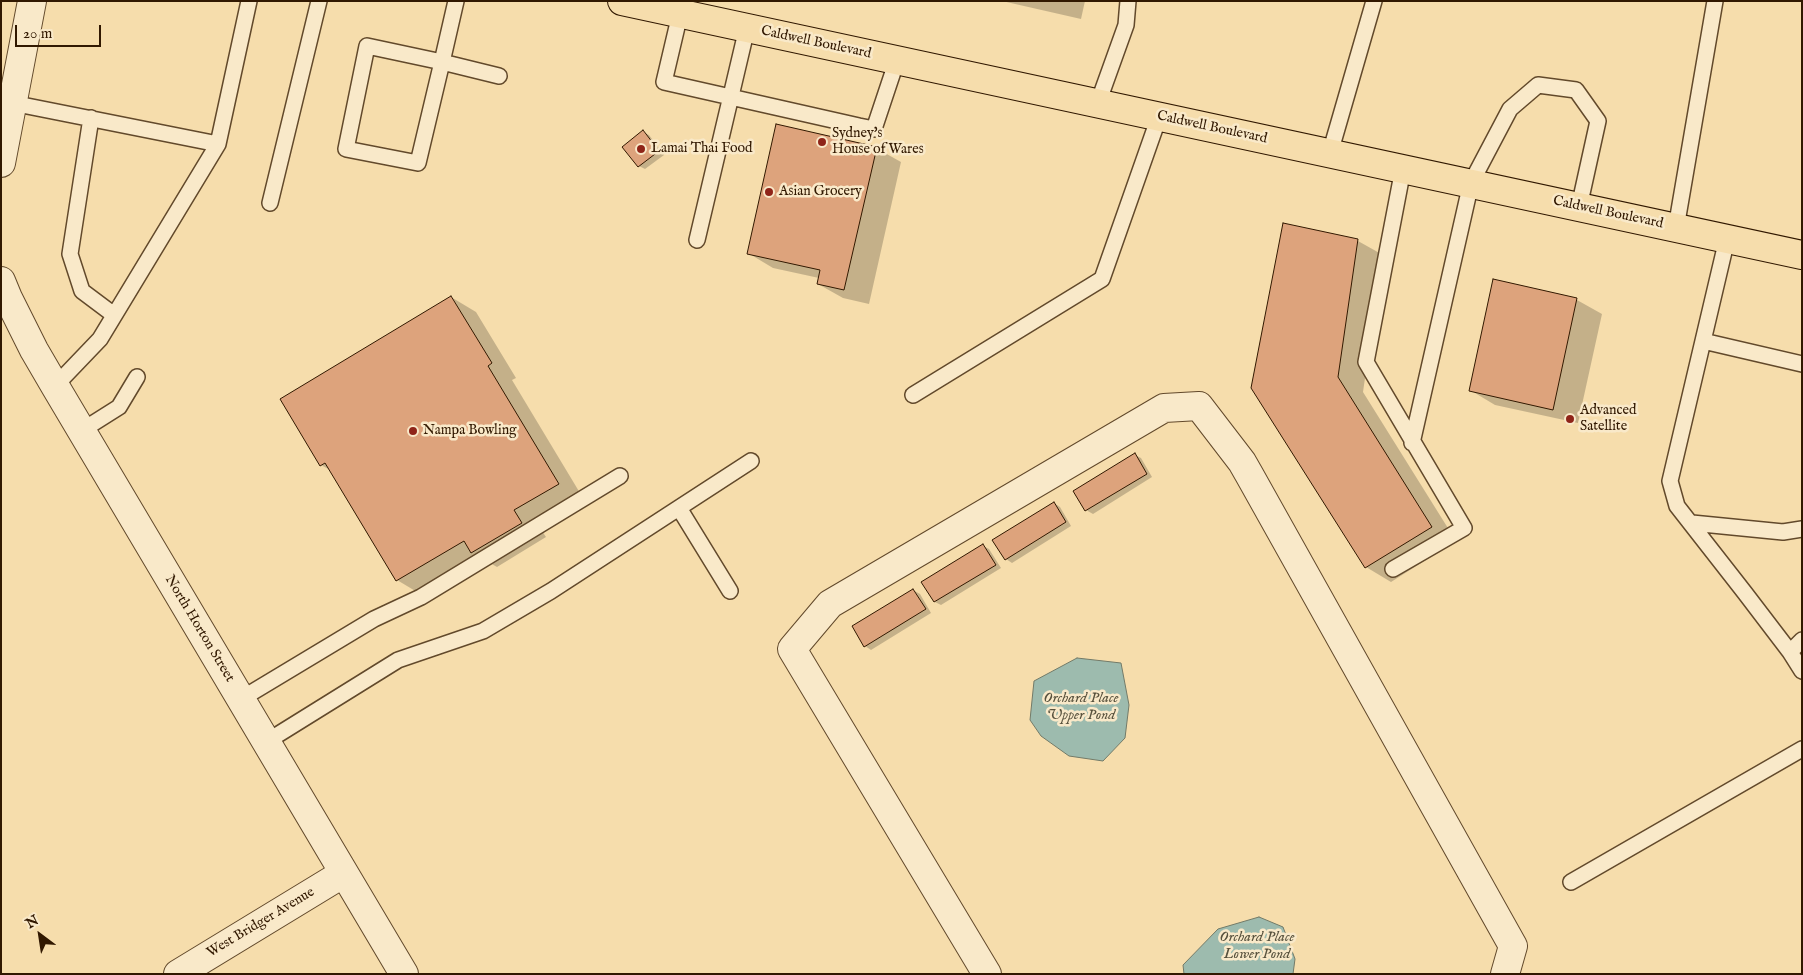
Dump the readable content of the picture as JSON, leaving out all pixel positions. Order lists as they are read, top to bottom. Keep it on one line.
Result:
{"streets":{"main road":["Caldwell Boulevard"],"street":["North Horton Street","West Bridger Avenue"]},"crossings":[["North Horton Street","West Bridger Avenue"]],"water":["Orchard Place Upper Pond","Orchard Place Lower Pond"],"places":["Sydney's House of Wares","Lamai Thai Food","Asian Grocery","Advanced Satellite","Nampa Bowling"],"scale_bar":"20 m","north":"top left"}
